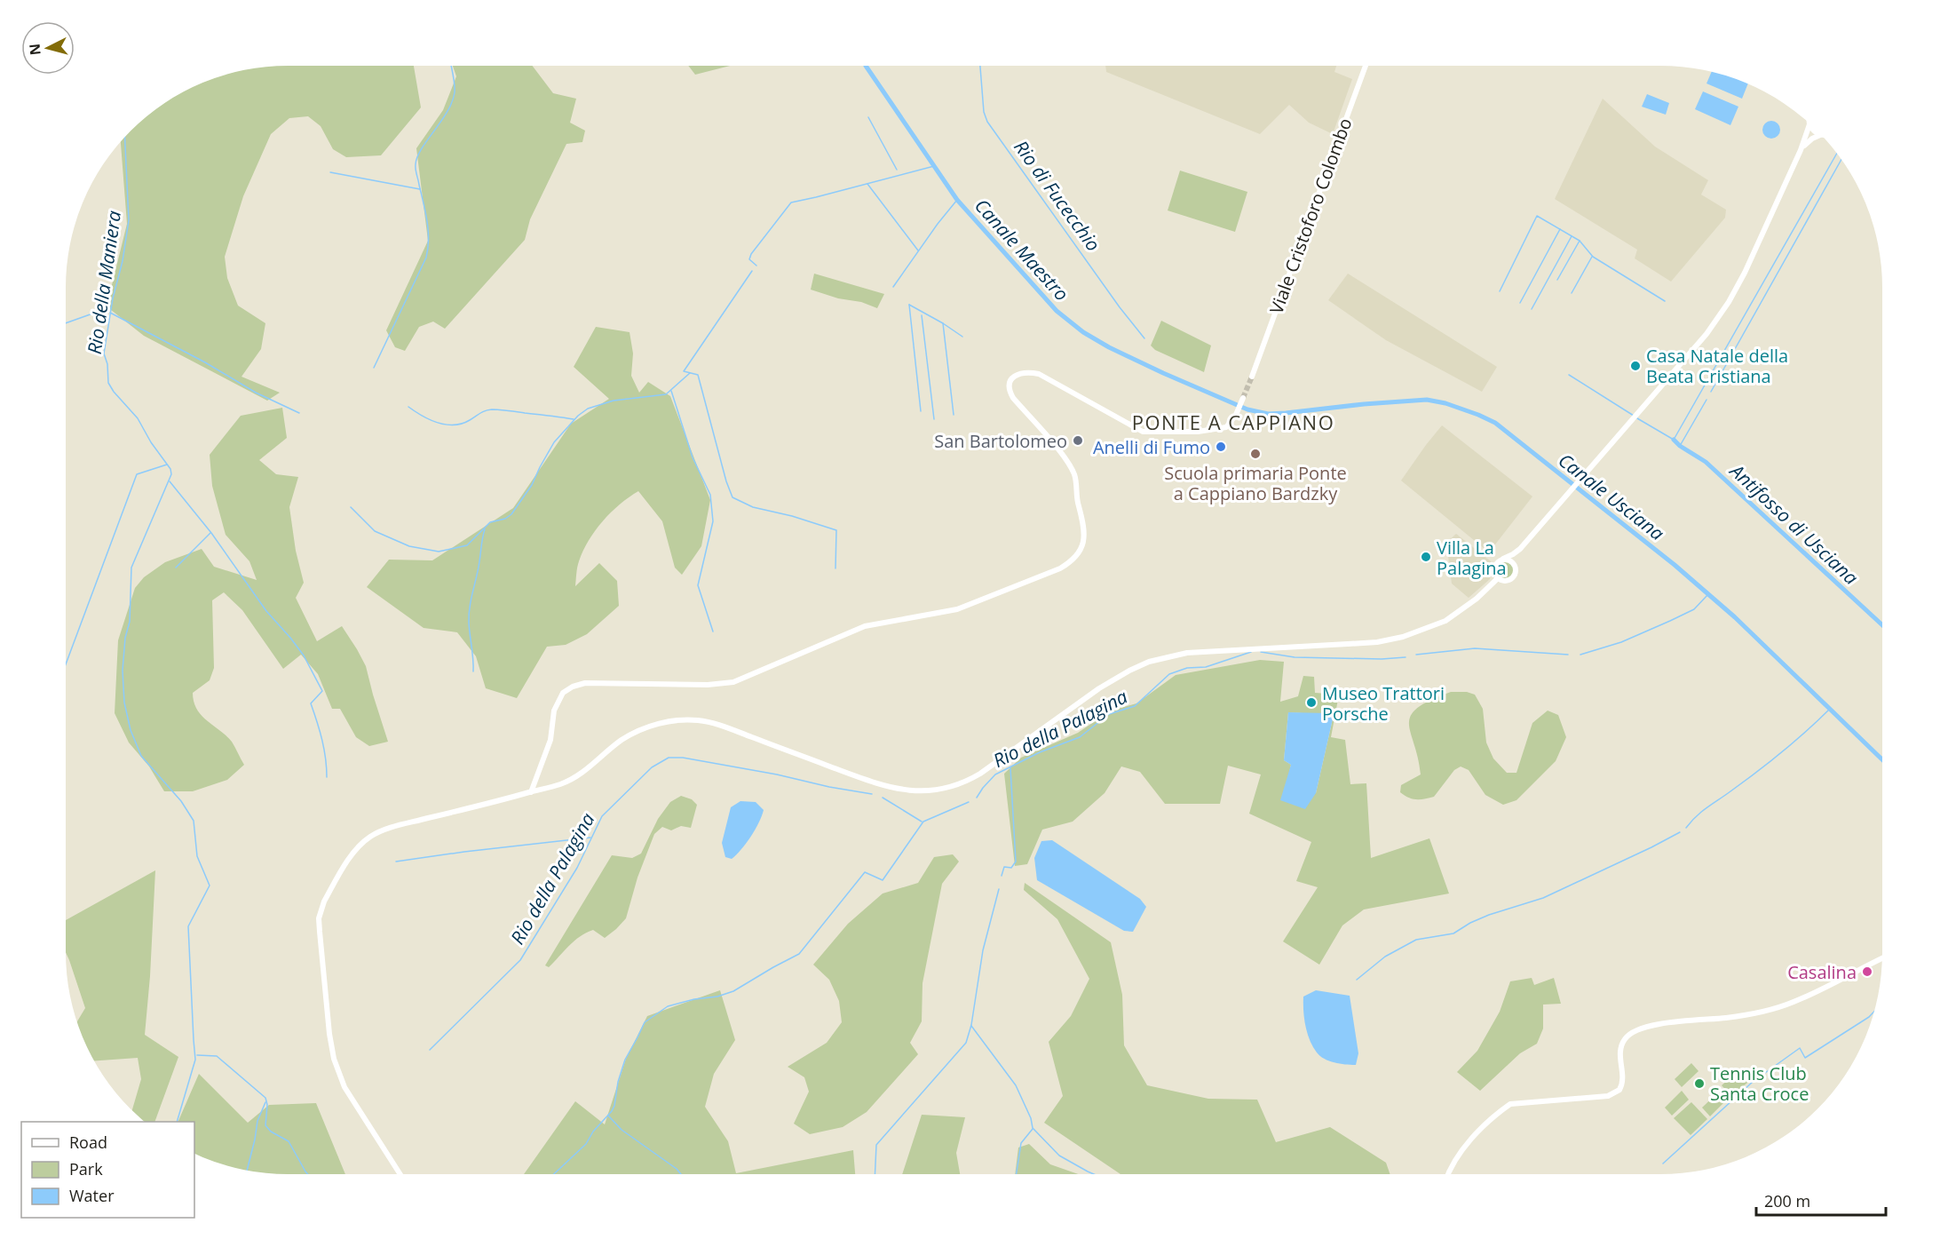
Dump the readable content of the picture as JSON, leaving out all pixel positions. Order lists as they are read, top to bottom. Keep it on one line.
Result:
{"streets":{"main road":["Viale Cristoforo Colombo"]},"districts":["PONTE A CAPPIANO"],"water":["Rio di Fucecchio","Canale Maestro","Rio della Maniera","Canale Usciana","Antifosso di Usciana","Rio della Palagina"],"places":["Casa Natale della Beata Cristiana","San Bartolomeo","Anelli di Fumo","Scuola primaria Ponte a Cappiano Bardzky","Villa La Palagina","Museo Trattori Porsche","Casalina","Tennis Club Santa Croce"],"legend":["Road","Park","Water"],"scale_bar":"200 m","north":"left"}
